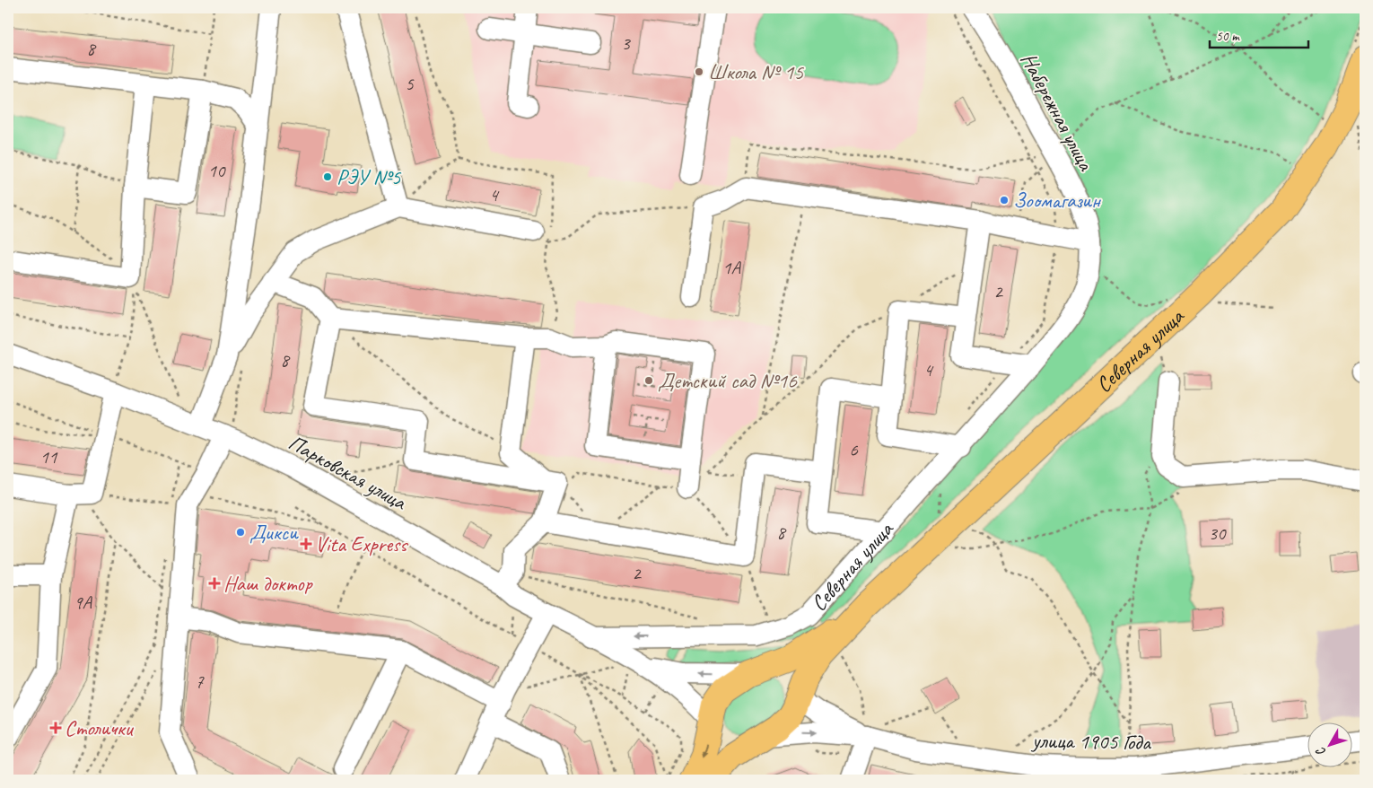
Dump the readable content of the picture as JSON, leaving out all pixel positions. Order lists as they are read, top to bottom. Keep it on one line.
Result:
{"streets":{"main road":["Северная улица"],"street":["Набережная улица","Парковская улица","улица 1905 Года"]},"crossings":[["Набережная улица","Северная улица"],["Северная улица","Парковская улица"],["Северная улица","улица 1905 Года"],["Парковская улица","улица 1905 Года"]],"places":{"other":["Школа № 15","РЭУ №5","Зоомагазин","Детский сад №16","Дикси"],"health":["Vita Express","Наш доктор","Столички"]},"house_numbers":["3","8","5","10","4","1А","2","8","4","6","11","8","30","2","9А","7"],"scale_bar":"50 m","north":"bottom left"}
